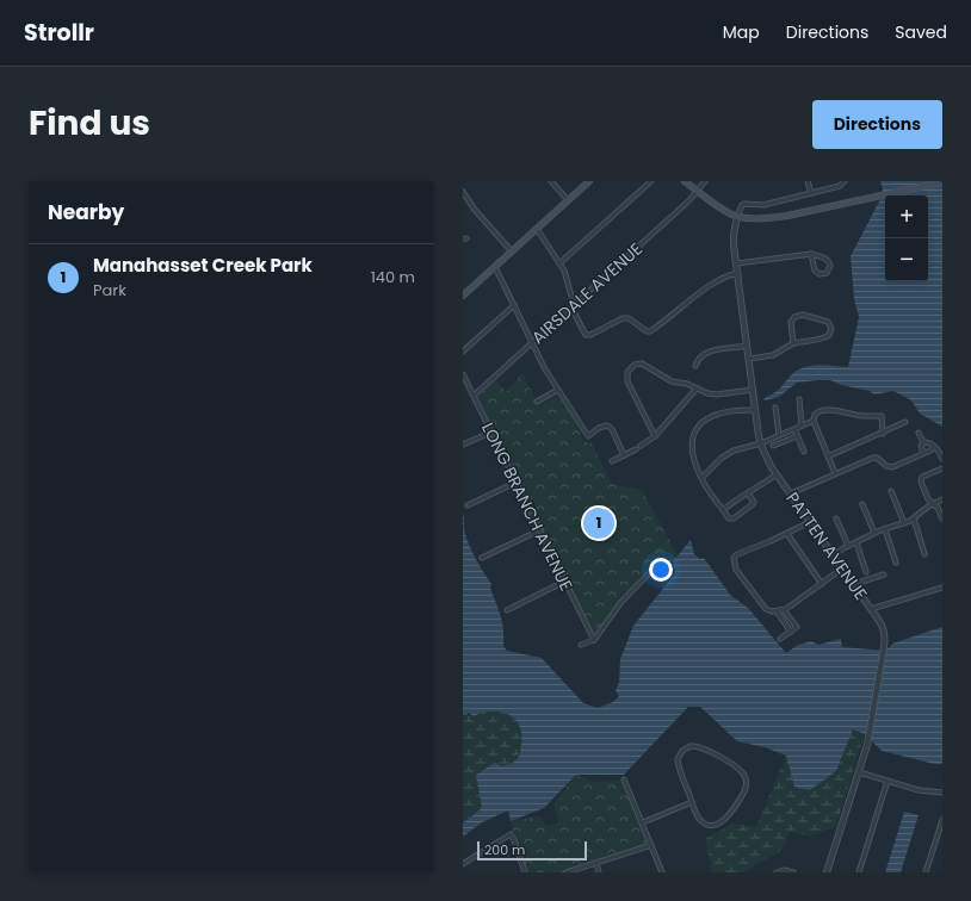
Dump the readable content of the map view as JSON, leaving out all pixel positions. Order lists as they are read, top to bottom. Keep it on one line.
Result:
{"streets":{"street":["AIRSDALE AVENUE","LONG BRANCH AVENUE","PATTEN AVENUE"]},"crossings":[["AIRSDALE AVENUE","LONG BRANCH AVENUE"]],"scale_bar":"200 m","page":{"header":"Strollr","nav":["Map","Directions","Saved"],"title":"Find us","buttons":"Directions","heading":"Nearby","map_buttons":["+","−"],"list":[{"mark":"1","name":"Manahasset Creek Park","note":"Park","value":"140 m"}],"pins":"1","scale":"200 m"}}
